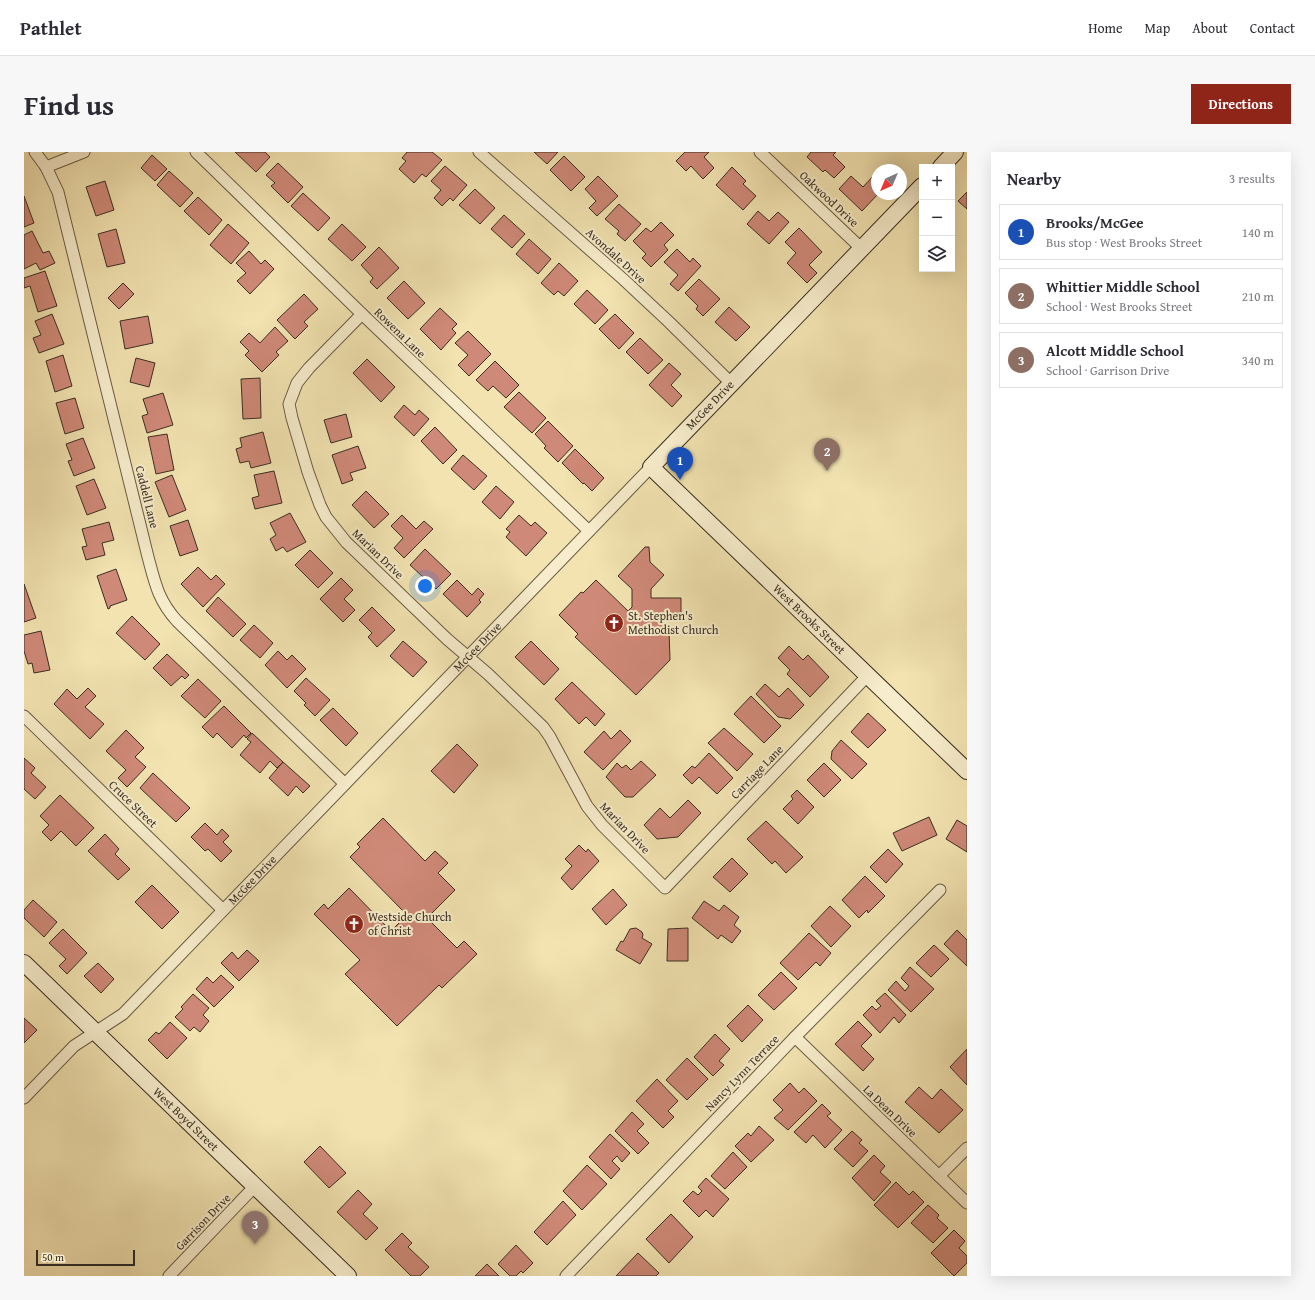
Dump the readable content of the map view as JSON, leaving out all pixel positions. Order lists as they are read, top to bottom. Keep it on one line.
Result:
{"streets":{"street":["Oakwood Drive","Avondale Drive","Rowena Lane","McGee Drive","Caddell Lane","Marian Drive","West Brooks Street","Carriage Lane","Cruce Street","Nancy Lynn Terrace","La Dean Drive","West Boyd Street","Garrison Drive"]},"crossings":[["Oakwood Drive","McGee Drive"],["Avondale Drive","McGee Drive"],["Rowena Lane","McGee Drive"],["Rowena Lane","Marian Drive"],["McGee Drive","Caddell Lane"],["McGee Drive","Marian Drive"],["McGee Drive","West Brooks Street"],["McGee Drive","Cruce Street"],["McGee Drive","West Boyd Street"],["Marian Drive","Carriage Lane"],["West Brooks Street","Carriage Lane"],["Nancy Lynn Terrace","La Dean Drive"],["West Boyd Street","Garrison Drive"]],"places":{"church":["St. Stephen's Methodist Church","Westside Church of Christ"]},"scale_bar":"50 m","north":"bottom left","page":{"header":"Pathlet","nav":["Home","Map","About","Contact"],"title":"Find us","buttons":"Directions","heading":["Nearby","3 results"],"map_buttons":["+","−"],"list":[{"mark":"1","name":"Brooks/McGee","note":"Bus stop · West Brooks Street","value":"140 m"},{"mark":"2","name":"Whittier Middle School","note":"School · West Brooks Street","value":"210 m"},{"mark":"3","name":"Alcott Middle School","note":"School · Garrison Drive","value":"340 m"}],"pins":["2","1","3"],"scale":"50 m"}}
